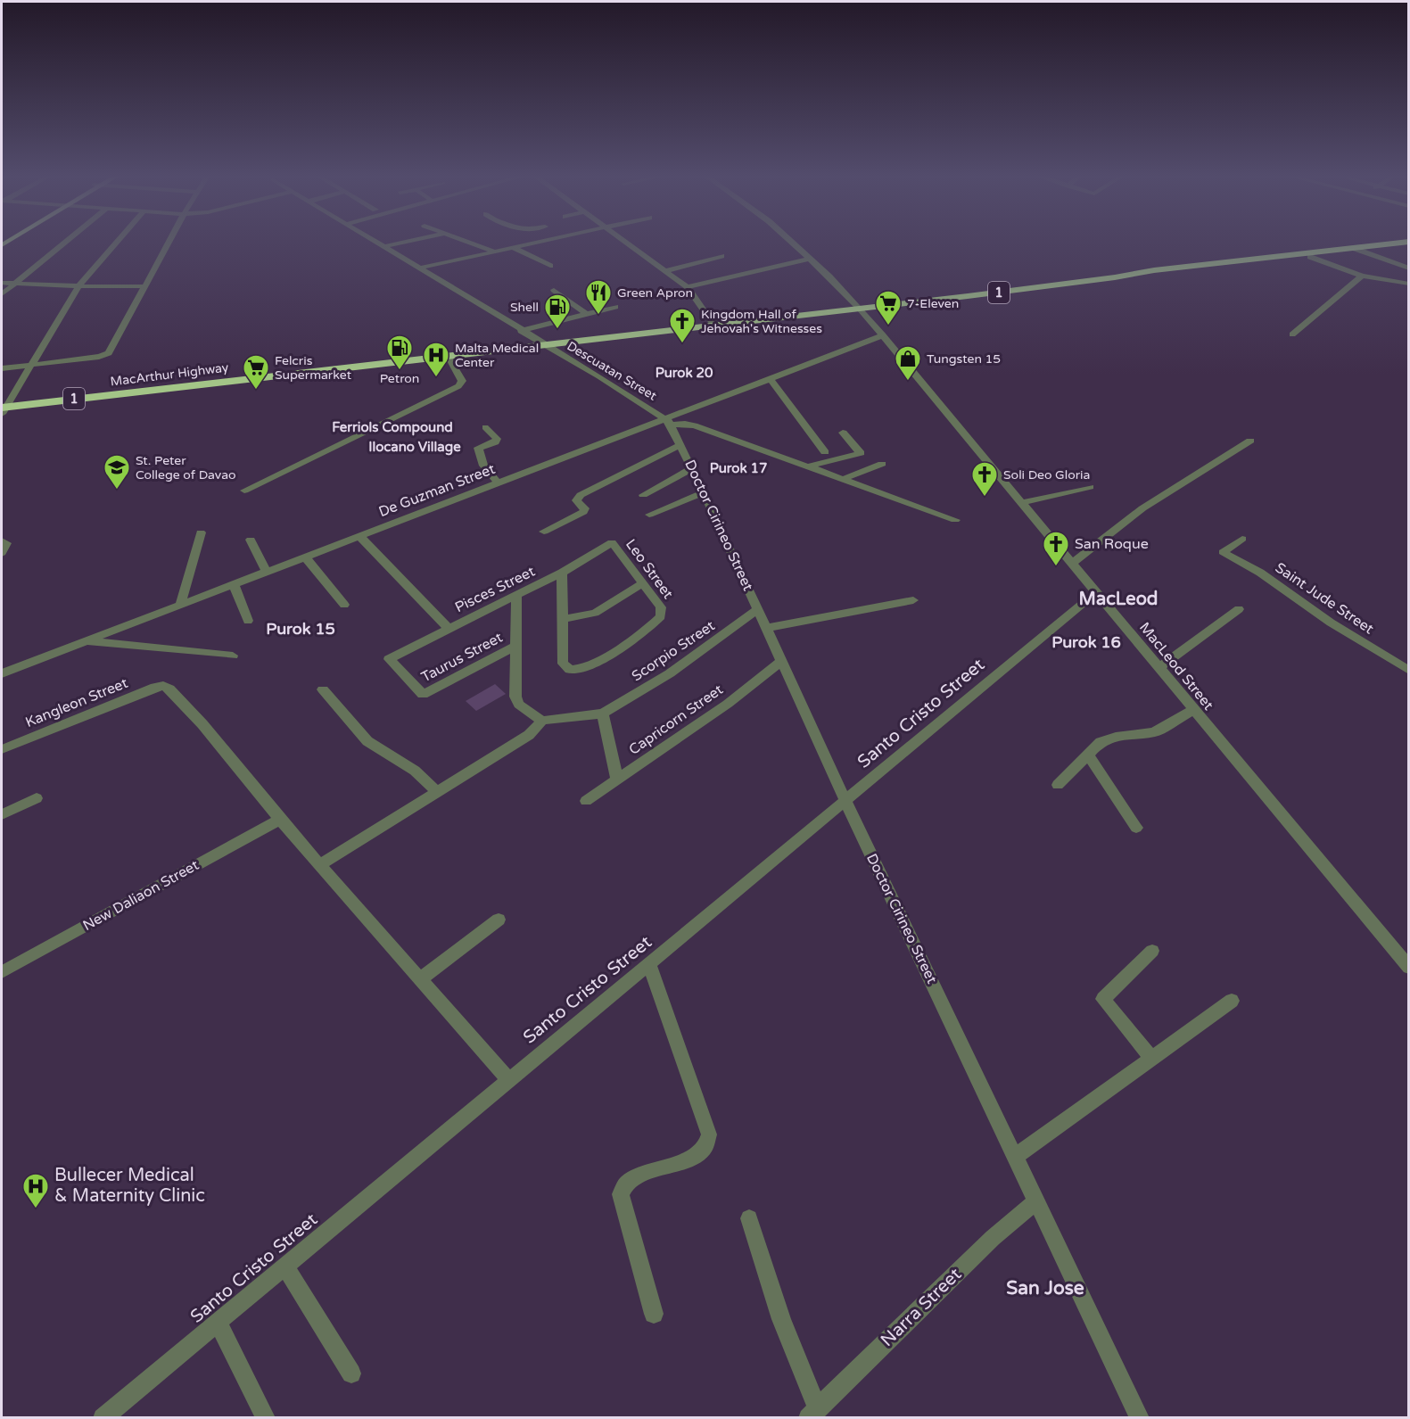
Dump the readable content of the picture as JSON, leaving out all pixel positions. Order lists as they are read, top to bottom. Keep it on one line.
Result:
{"streets":{"highway":["1","MacArthur Highway"],"street":["Descuatan Street","De Guzman Street","Doctor Cirineo Street","Leo Street","Pisces Street","Saint Jude Street","Scorpio Street","Taurus Street","MacLeod Street","Kangleon Street","Santo Cristo Street","Capricorn Street","New Daliaon Street","Narra Street"]},"crossings":[["Descuatan Street","MacArthur Highway"],["Descuatan Street","De Guzman Street"],["Descuatan Street","Doctor Cirineo Street"],["MacArthur Highway","MacLeod Street"],["De Guzman Street","Doctor Cirineo Street"],["De Guzman Street","MacLeod Street"],["Doctor Cirineo Street","Scorpio Street"],["Doctor Cirineo Street","Santo Cristo Street"],["Doctor Cirineo Street","Capricorn Street"],["Doctor Cirineo Street","Narra Street"],["Leo Street","Pisces Street"],["Pisces Street","Taurus Street"],["MacLeod Street","Santo Cristo Street"],["Kangleon Street","New Daliaon Street"]],"districts":["Purok 20","Ferriols Compound","Ilocano Village","Purok 17","MacLeod","Purok 15","Purok 16","San Jose"],"places":{"restaurant":["Green Apron"],"supermarket":["7-Eleven","Felcris Supermarket"],"fuel station":["Shell","Petron"],"church":["Kingdom Hall of Jehovah's Witnesses","Soli Deo Gloria","San Roque"],"hospital":["Malta Medical Center","Bullecer Medical & Maternity Clinic"],"shop":["Tungsten 15"],"school or university":["St. Peter College of Davao"]}}
